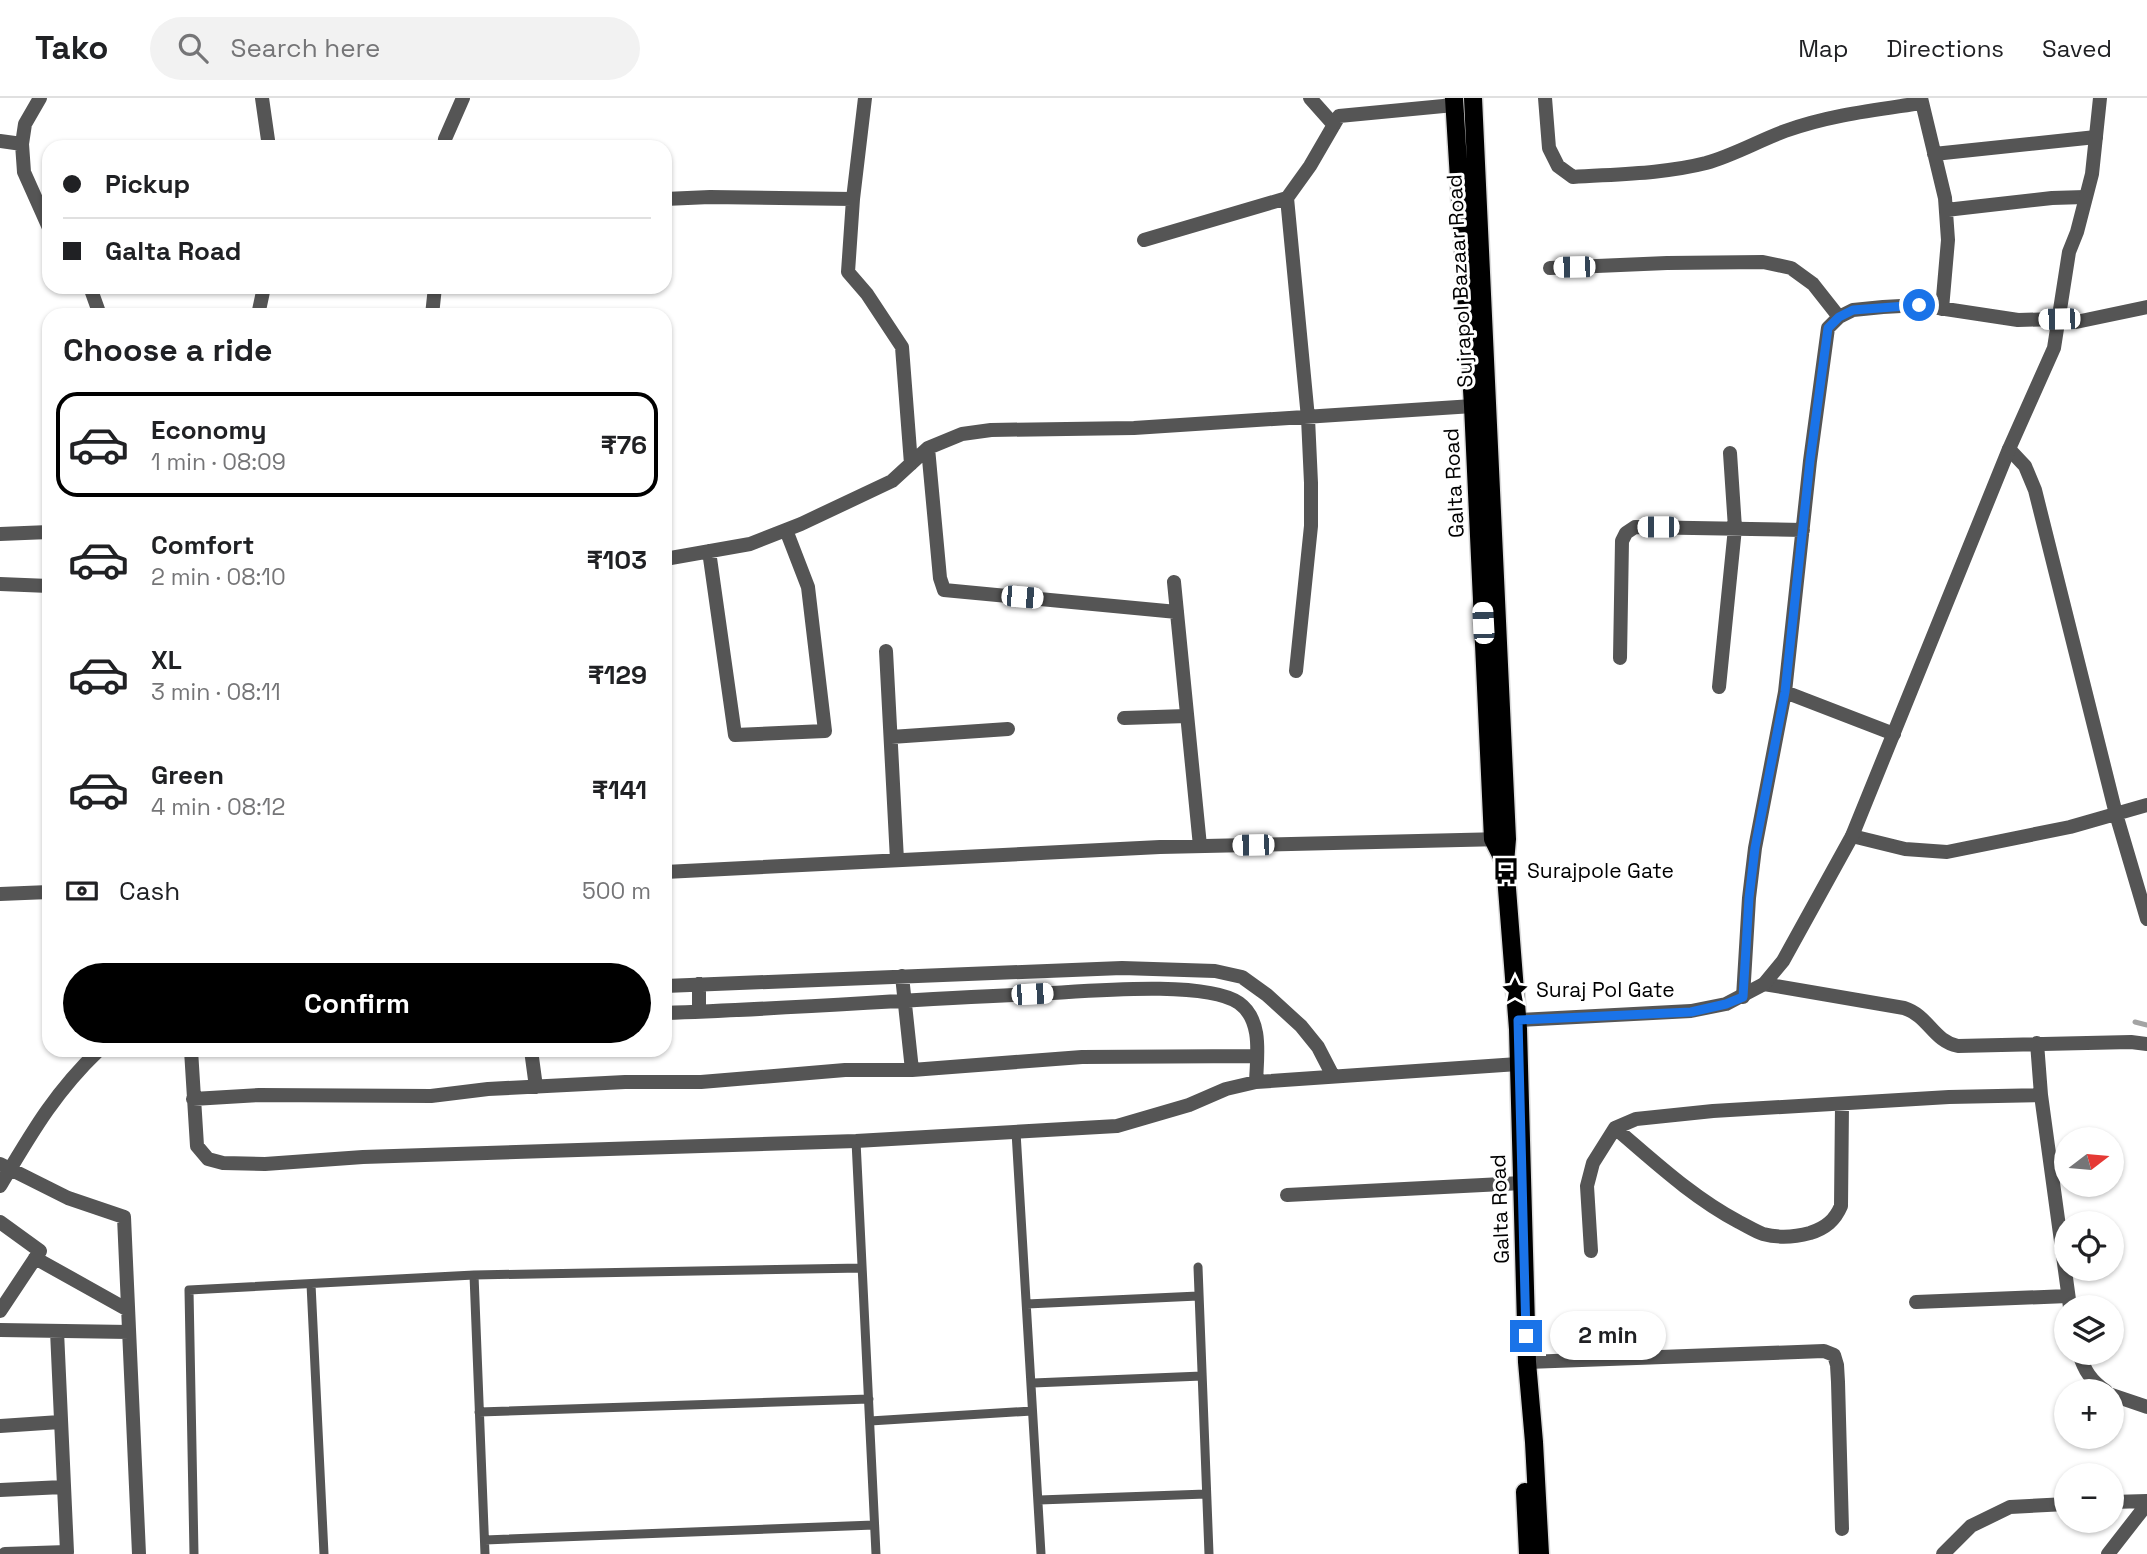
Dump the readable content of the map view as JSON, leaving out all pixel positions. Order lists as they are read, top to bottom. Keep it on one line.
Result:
{"streets":{"main road":["Sujrapol Bazaar Road","Galta Road"]},"crossings":[["Sujrapol Bazaar Road","Galta Road"]],"places":{"bus stop":["Surajpole Gate"],"place":["Suraj Pol Gate"]},"north":"right","page":{"header":"Tako","search":"Search here","nav":["Map","Directions","Saved"],"banner":["Pickup","Galta Road"],"heading":"Choose a ride","list":[{"name":"Economy","note":"1 min · 08:09","value":"₹76"},{"name":"Comfort","note":"2 min · 08:10","value":"₹103"},{"name":"XL","note":"3 min · 08:11","value":"₹129"},{"name":"Green","note":"4 min · 08:12","value":"₹141"}],"pay":["Cash","500 m"],"buttons":"Confirm","map_buttons":["+","−"],"bubble":"2 min"}}
